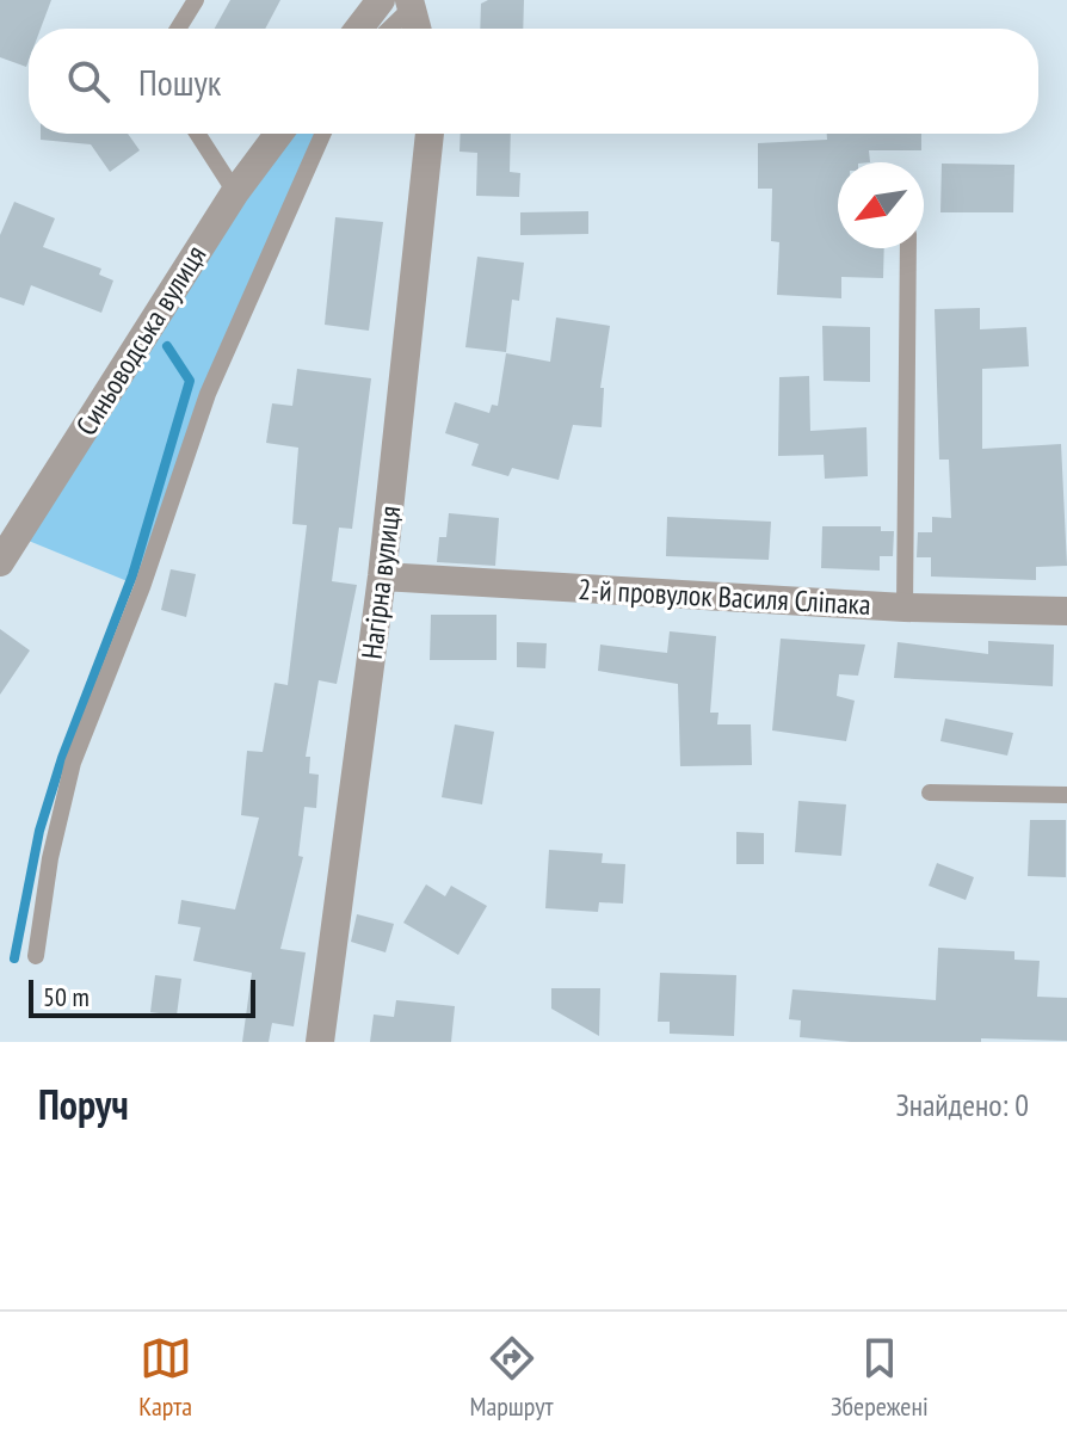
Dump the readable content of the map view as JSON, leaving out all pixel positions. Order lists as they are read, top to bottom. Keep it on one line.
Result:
{"streets":{"street":["Синьоводська вулиця","Нагірна вулиця","2-й провулок Василя Сліпака"]},"crossings":[["Нагірна вулиця","2-й провулок Василя Сліпака"]],"scale_bar":"50 m","north":"bottom left","page":{"search":"Пошук","scale":"50 m","heading":["Поруч","Знайдено: 0"],"nav":["Карта","Маршрут","Збережені"]}}
